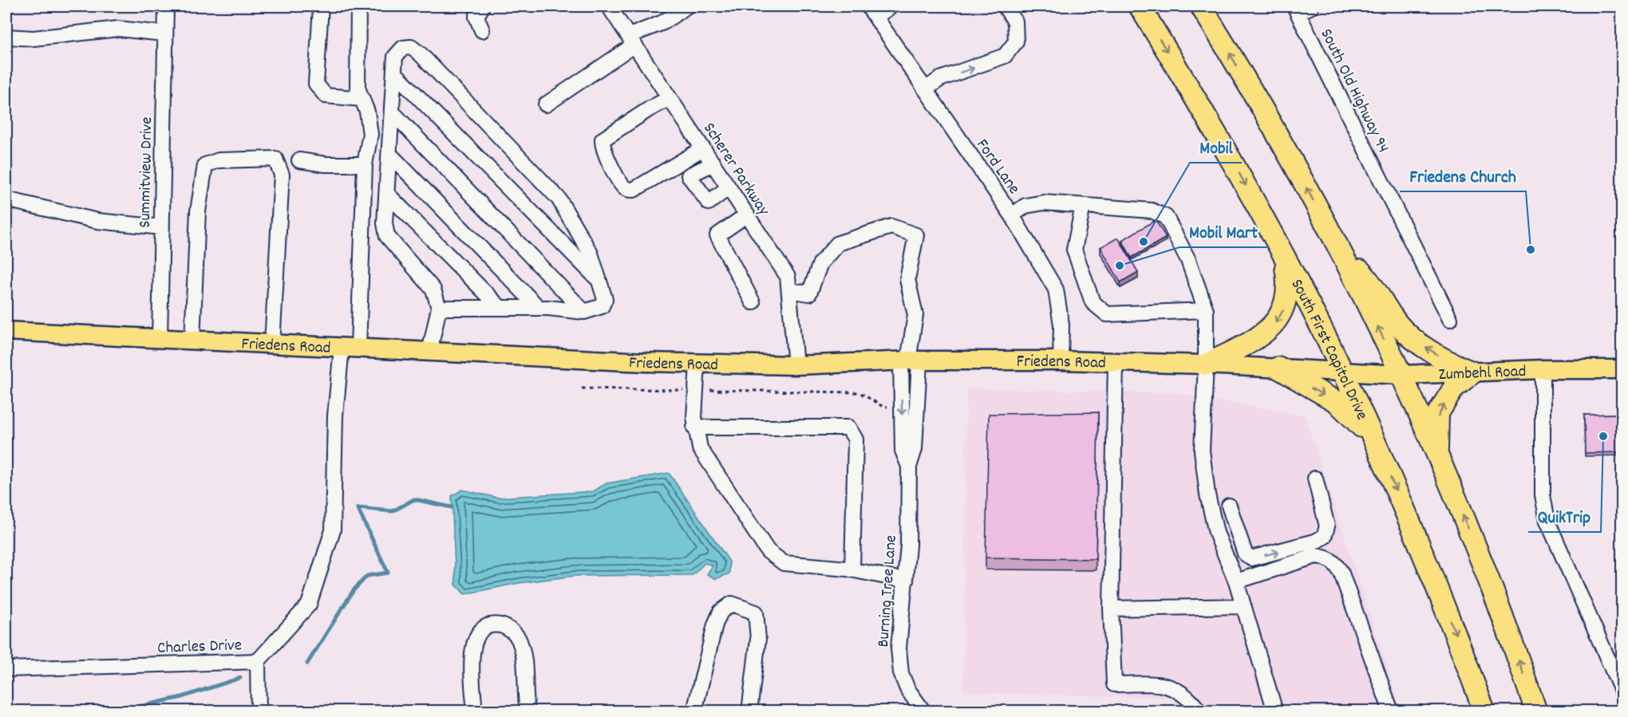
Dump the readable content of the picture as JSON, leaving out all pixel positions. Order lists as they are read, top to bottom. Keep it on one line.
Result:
{"streets":{"highway":["South First Capitol Drive"],"main road":["Friedens Road","Zumbehl Road"],"street":["South Old Highway 94","Ford Lane","Scherer Parkway","Summitview Drive","Burning Tree Lane","Charles Drive"]},"crossings":[["Ford Lane","Friedens Road"],["Scherer Parkway","Friedens Road"],["Scherer Parkway","Burning Tree Lane"],["Summitview Drive","Friedens Road"],["Friedens Road","South First Capitol Drive"],["Friedens Road","Zumbehl Road"],["Friedens Road","Burning Tree Lane"],["Friedens Road","Charles Drive"],["South First Capitol Drive","Zumbehl Road"]],"places":["Mobil","Friedens Church","Mobil Mart","QuikTrip"]}
